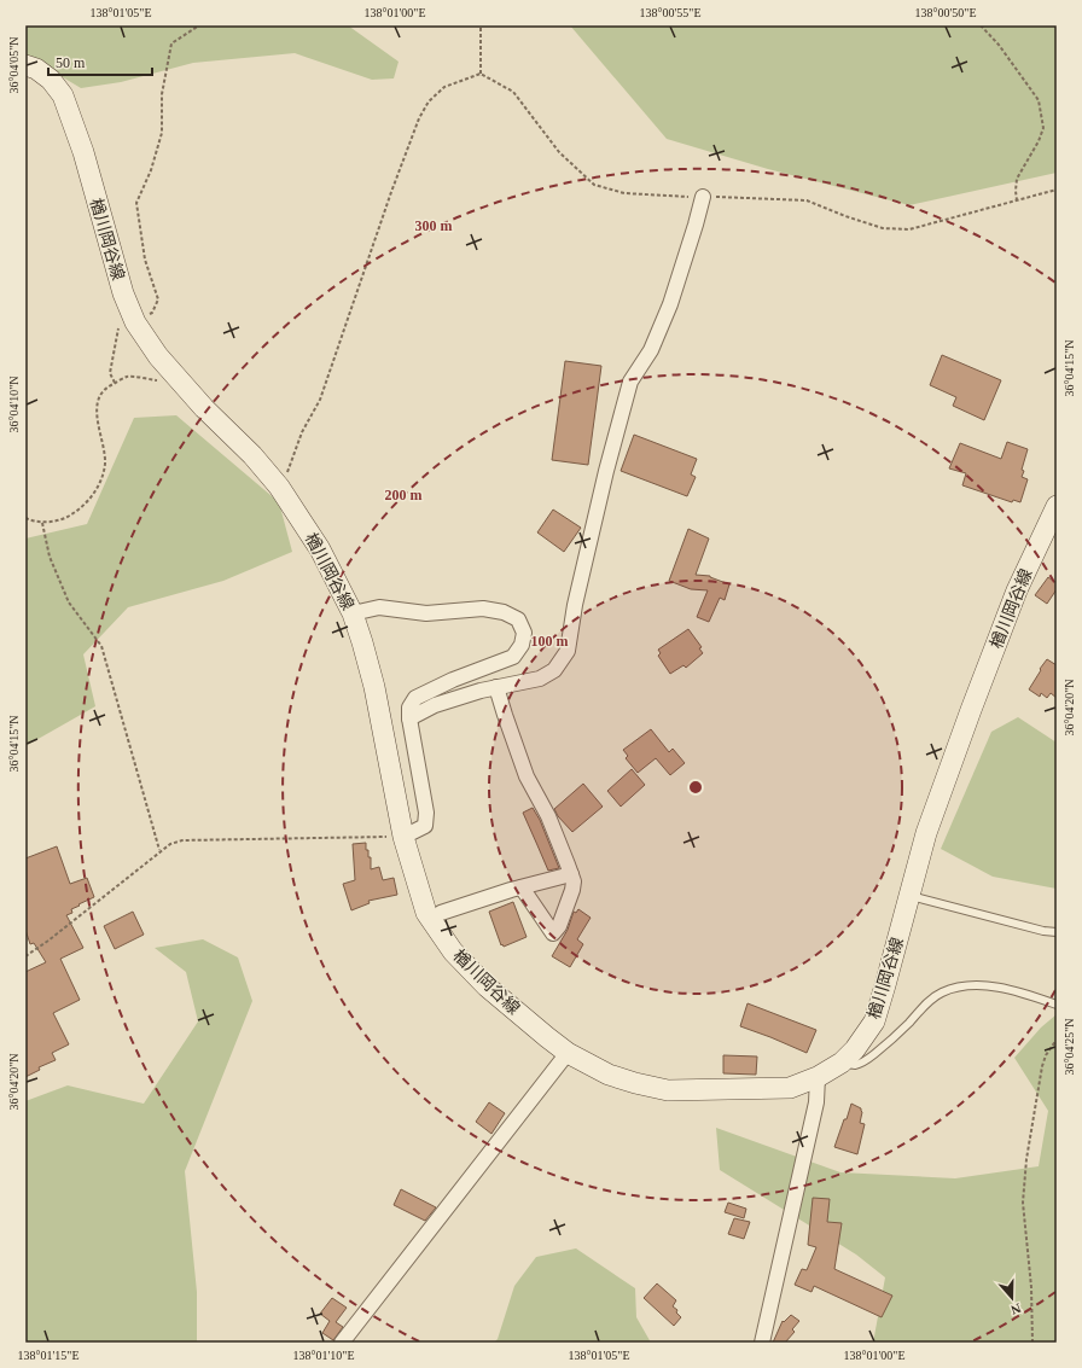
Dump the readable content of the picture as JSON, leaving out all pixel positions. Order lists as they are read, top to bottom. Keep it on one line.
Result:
{"streets":{"main road":["楢川岡谷線"]},"scale_bar":"50 m","north":"bottom","coordinates":["138°01'05\"E","138°01'00\"E","138°00'55\"E","138°00'50\"E","36°04'05\"N","36°04'15\"N","36°04'10\"N","36°04'20\"N","36°04'25\"N","138°01'15\"E","138°01'10\"E"],"rings":["300 m","200 m","100 m"]}
